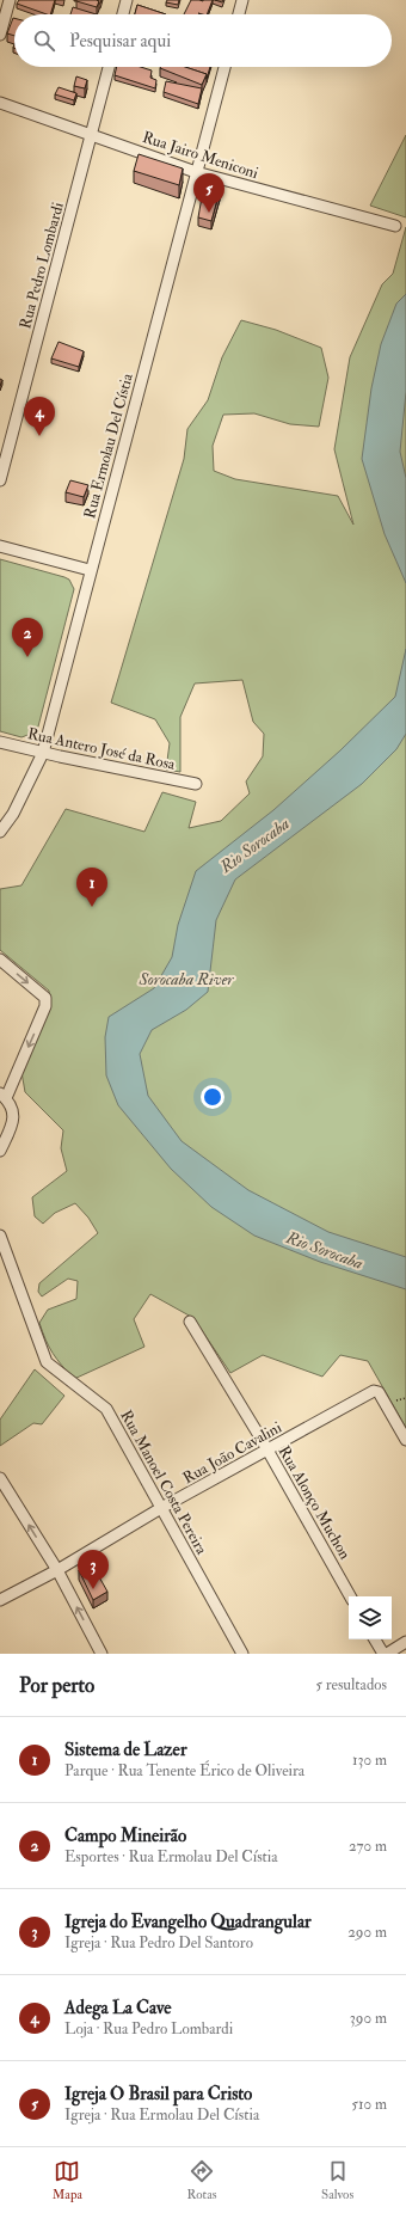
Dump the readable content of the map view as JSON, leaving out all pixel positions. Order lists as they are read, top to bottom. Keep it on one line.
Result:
{"streets":{"street":["Rua Jairo Meniconi","Rua Pedro Lombardi","Rua Ermolau Del Cístia","Rua Antero José da Rosa","Rua João Cavalini","Rua Manoel Costa Pereira","Rua Alonço Muchon"]},"crossings":[["Rua Jairo Meniconi","Rua Pedro Lombardi"],["Rua Jairo Meniconi","Rua Ermolau Del Cístia"],["Rua Ermolau Del Cístia","Rua Antero José da Rosa"],["Rua João Cavalini","Rua Manoel Costa Pereira"],["Rua João Cavalini","Rua Alonço Muchon"]],"water":["Rio Sorocaba","Sorocaba River"],"page":{"search":"Pesquisar aqui","pins":["5","4","2","1","3"],"heading":["Por perto","5 resultados"],"list":[{"mark":"1","name":"Sistema de Lazer","note":"Parque · Rua Tenente Érico de Oliveira","value":"130 m"},{"mark":"2","name":"Campo Mineirão","note":"Esportes · Rua Ermolau Del Cístia","value":"270 m"},{"mark":"3","name":"Igreja do Evangelho Quadrangular","note":"Igreja · Rua Pedro Del Santoro","value":"290 m"},{"mark":"4","name":"Adega La Cave","note":"Loja · Rua Pedro Lombardi","value":"390 m"},{"mark":"5","name":"Igreja O Brasil para Cristo","note":"Igreja · Rua Ermolau Del Cístia","value":"510 m"}],"nav":["Mapa","Rotas","Salvos"]}}
